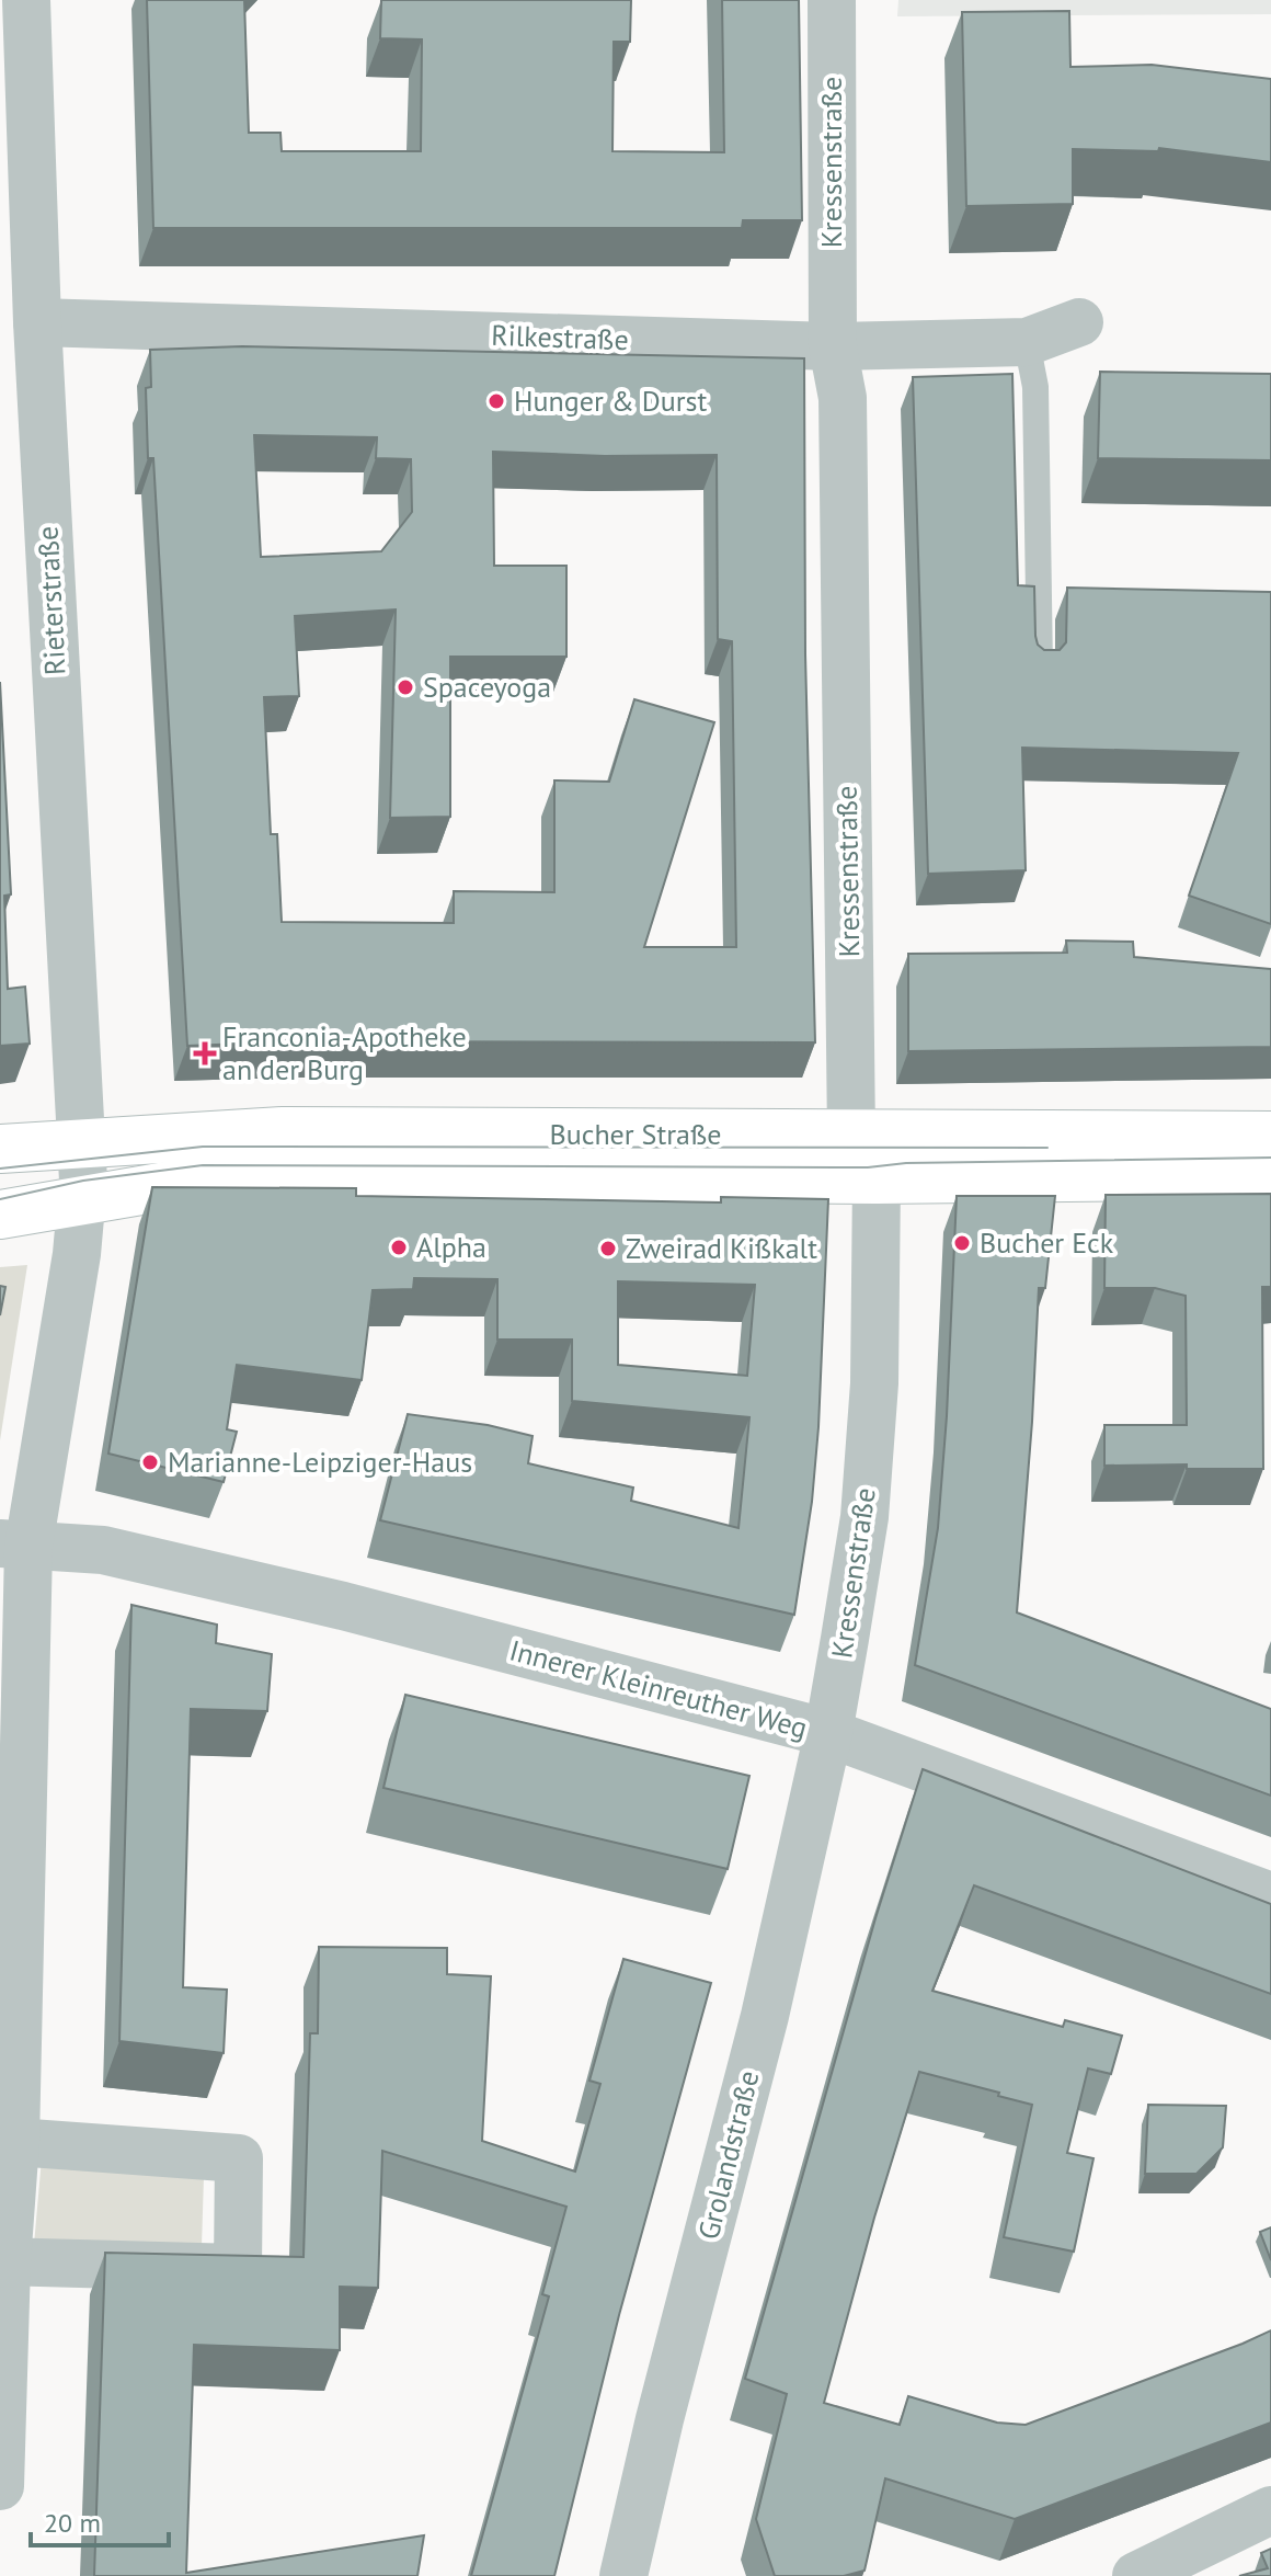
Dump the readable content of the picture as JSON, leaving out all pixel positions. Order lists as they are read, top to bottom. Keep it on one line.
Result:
{"streets":{"main road":["Bucher Straße"],"street":["Kressenstraße","Rilkestraße","Rieterstraße","Innerer Kleinreuther Weg","Grolandstraße"]},"crossings":[["Kressenstraße","Rilkestraße"],["Kressenstraße","Bucher Straße"],["Kressenstraße","Innerer Kleinreuther Weg"],["Kressenstraße","Grolandstraße"],["Rilkestraße","Rieterstraße"],["Rieterstraße","Bucher Straße"],["Innerer Kleinreuther Weg","Grolandstraße"]],"places":{"other":["Hunger & Durst","Spaceyoga","Bucher Eck","Alpha","Zweirad Kißkalt","Marianne-Leipziger-Haus"],"health":["Franconia-Apotheke an der Burg"]},"scale_bar":"20 m"}
